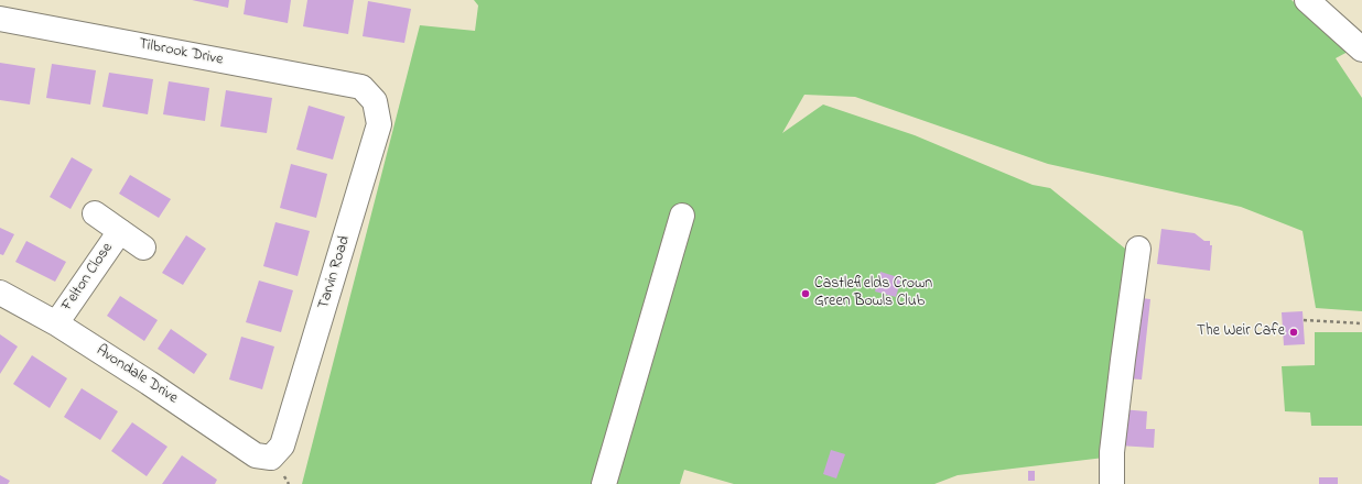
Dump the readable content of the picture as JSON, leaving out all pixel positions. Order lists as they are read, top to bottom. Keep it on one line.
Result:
{"streets":{"street":["Tilbrook Drive","Tarvin Road","Felton Close","Avondale Drive"]},"crossings":[["Tilbrook Drive","Tarvin Road"],["Tarvin Road","Avondale Drive"],["Felton Close","Avondale Drive"]],"places":["Castlefields Crown Green Bowls Club","The Weir Cafe"]}
